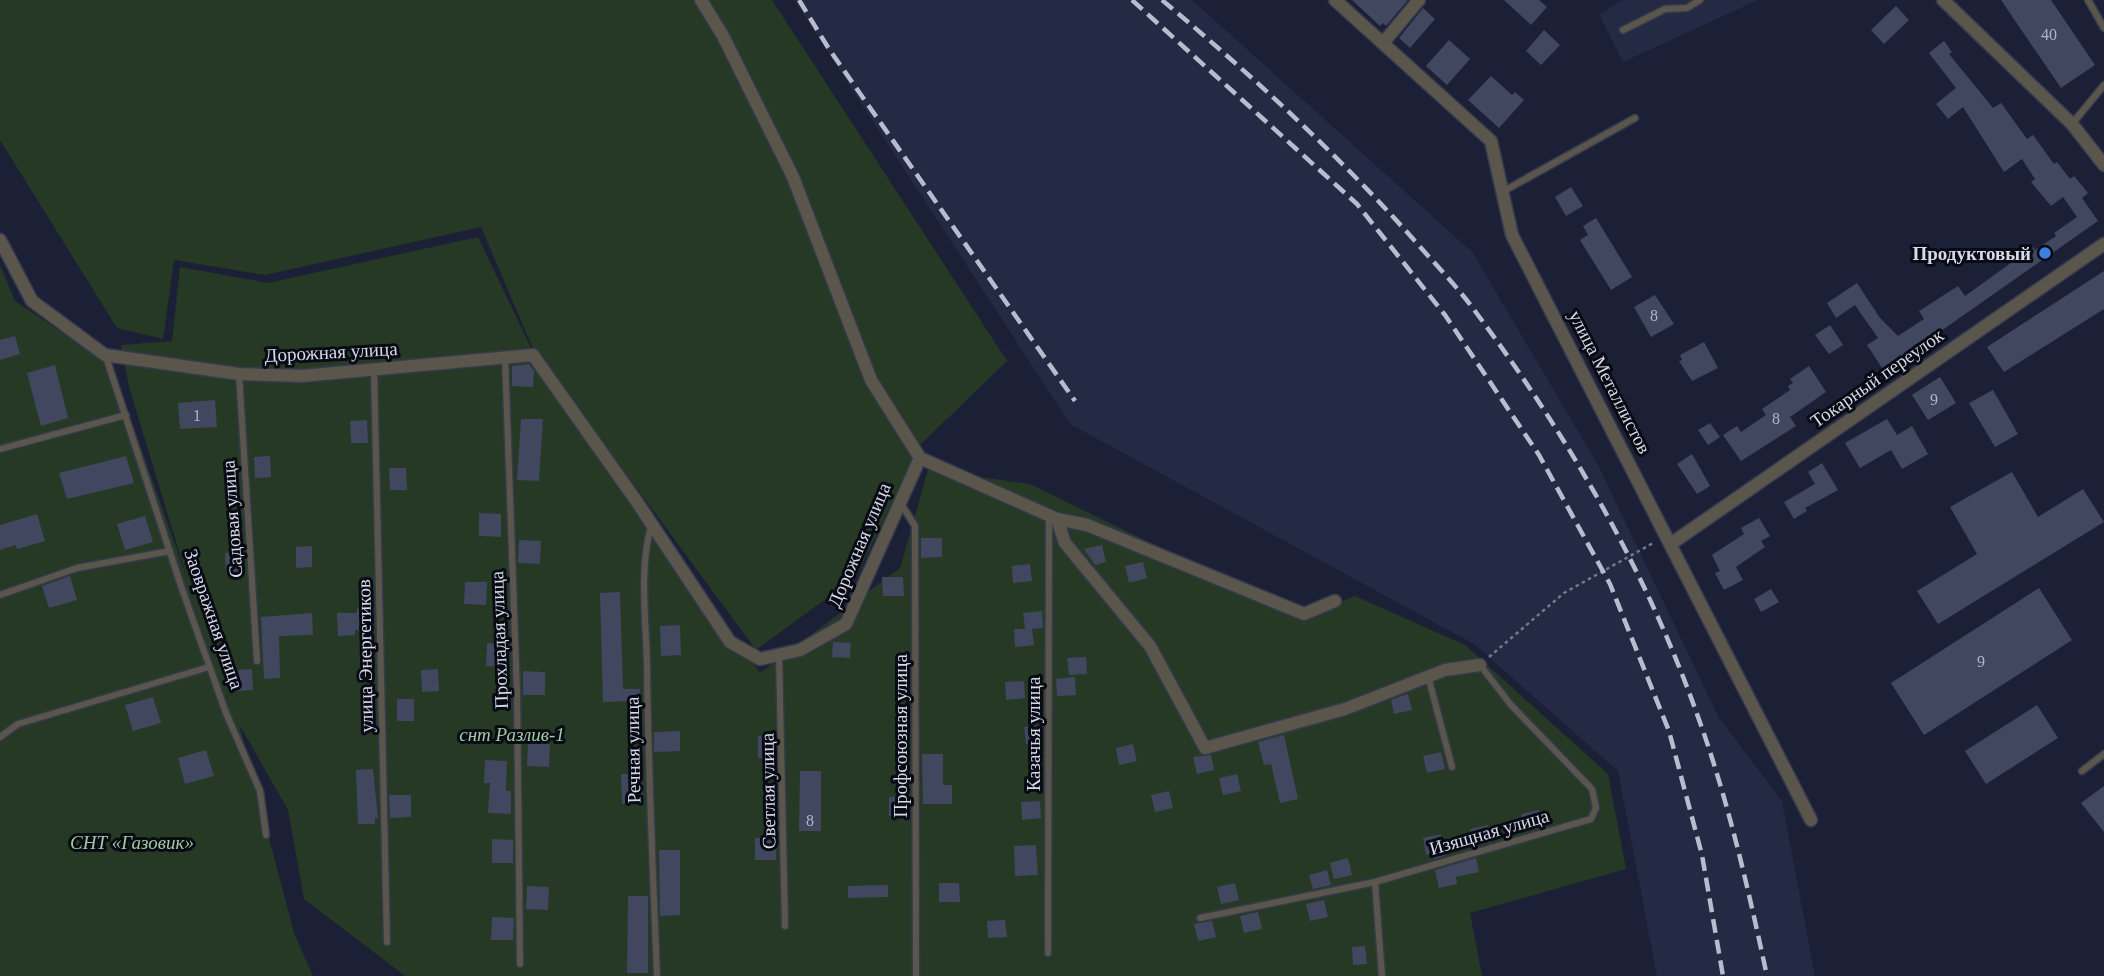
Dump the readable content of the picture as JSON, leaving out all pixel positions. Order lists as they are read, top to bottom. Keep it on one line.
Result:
{"streets":{"street":["Дорожная улица","Токарный переулок","улица Металлистов"],"lane":["Садовая улица","Заовражная улица","Прохладая улица","улица Энергетиков","Казачья улица","Профсоюзная улица","Речная улица","Светлая улица","Изящная улица"]},"crossings":[["Дорожная улица","Садовая улица"],["Дорожная улица","Заовражная улица"],["Дорожная улица","Прохладая улица"],["Дорожная улица","улица Энергетиков"],["Дорожная улица","Профсоюзная улица"],["Дорожная улица","Речная улица"],["Дорожная улица","Светлая улица"],["Токарный переулок","улица Металлистов"]],"parks":["снт Разлив-1","СНТ «Газовик»"],"places":["Продуктовый"],"house_numbers":["40","8","9","1","8","9","8"]}
